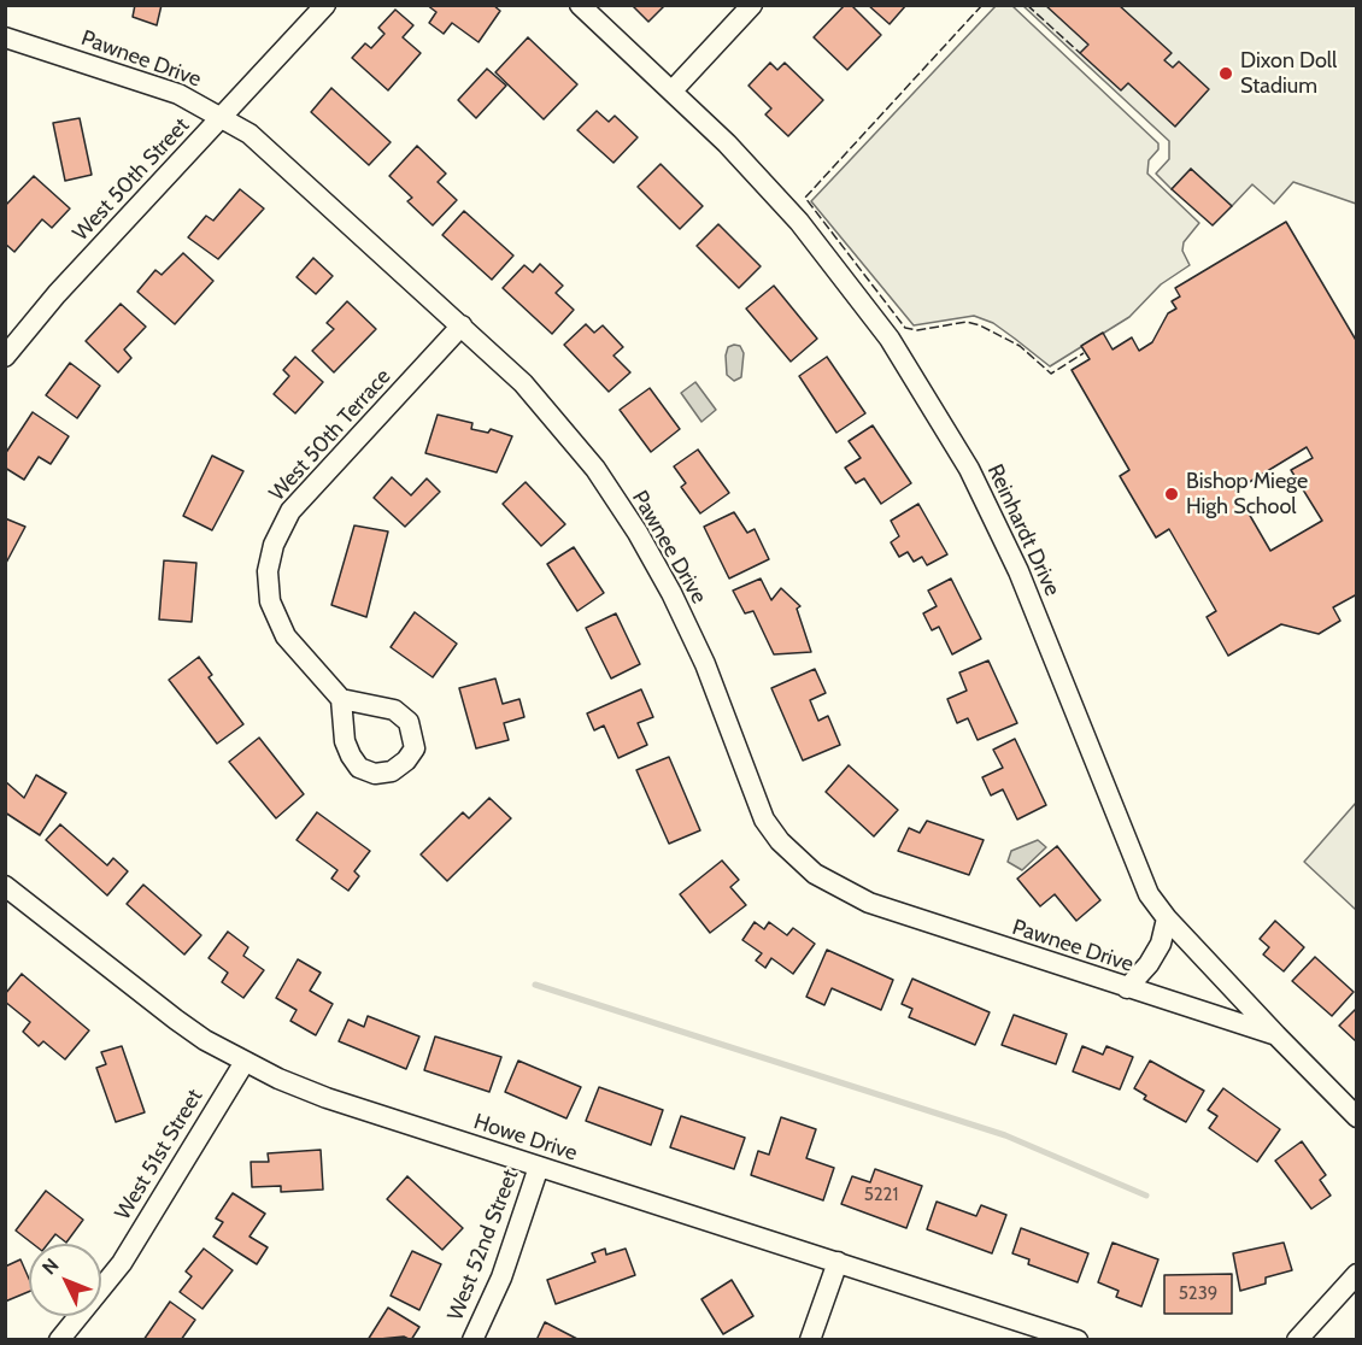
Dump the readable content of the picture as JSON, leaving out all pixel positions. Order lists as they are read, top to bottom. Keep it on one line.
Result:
{"streets":{"street":["Pawnee Drive","West 50th Street","West 50th Terrace","Reinhardt Drive","Howe Drive","West 51st Street","West 52nd Street"]},"crossings":[["Pawnee Drive","West 50th Street"],["Pawnee Drive","West 50th Terrace"],["Pawnee Drive","Reinhardt Drive"],["Howe Drive","West 51st Street"],["Howe Drive","West 52nd Street"]],"places":["Dixon Doll Stadium","Bishop Miege High School"],"house_numbers":["5221","5239"],"north":"top left"}
